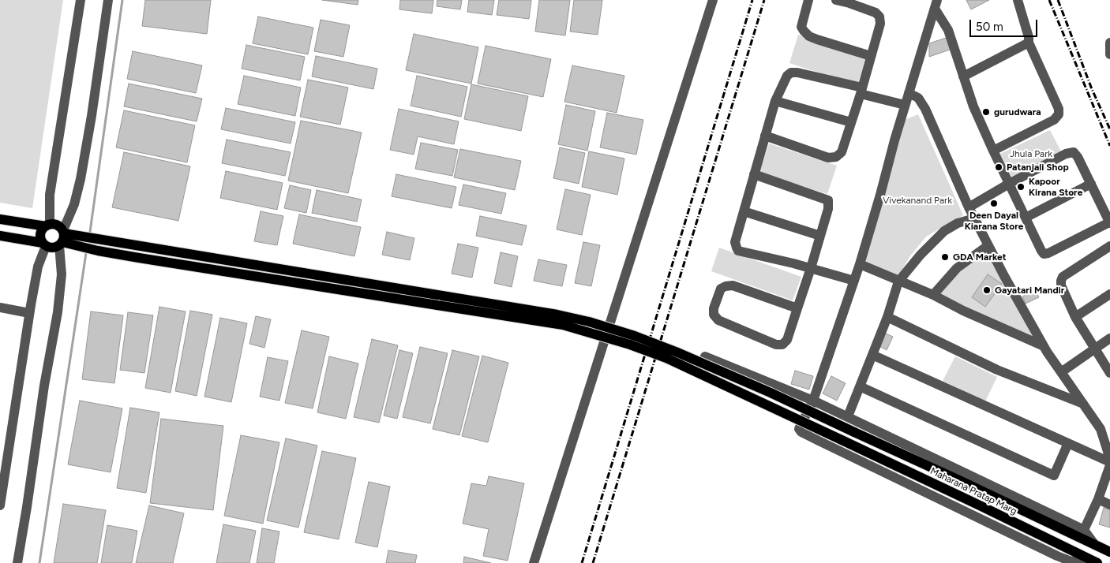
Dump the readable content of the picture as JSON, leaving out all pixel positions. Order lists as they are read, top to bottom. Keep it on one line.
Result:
{"streets":{"main road":["Maharana Pratap Marg"]},"parks":["Jhula Park","Vivekanand Park"],"places":["gurudwara","Patanjali Shop","Kapoor Kirana Store","Deen Dayal Kiarana Store","GDA Market","Gayatari Mandir"],"scale_bar":"50 m"}
